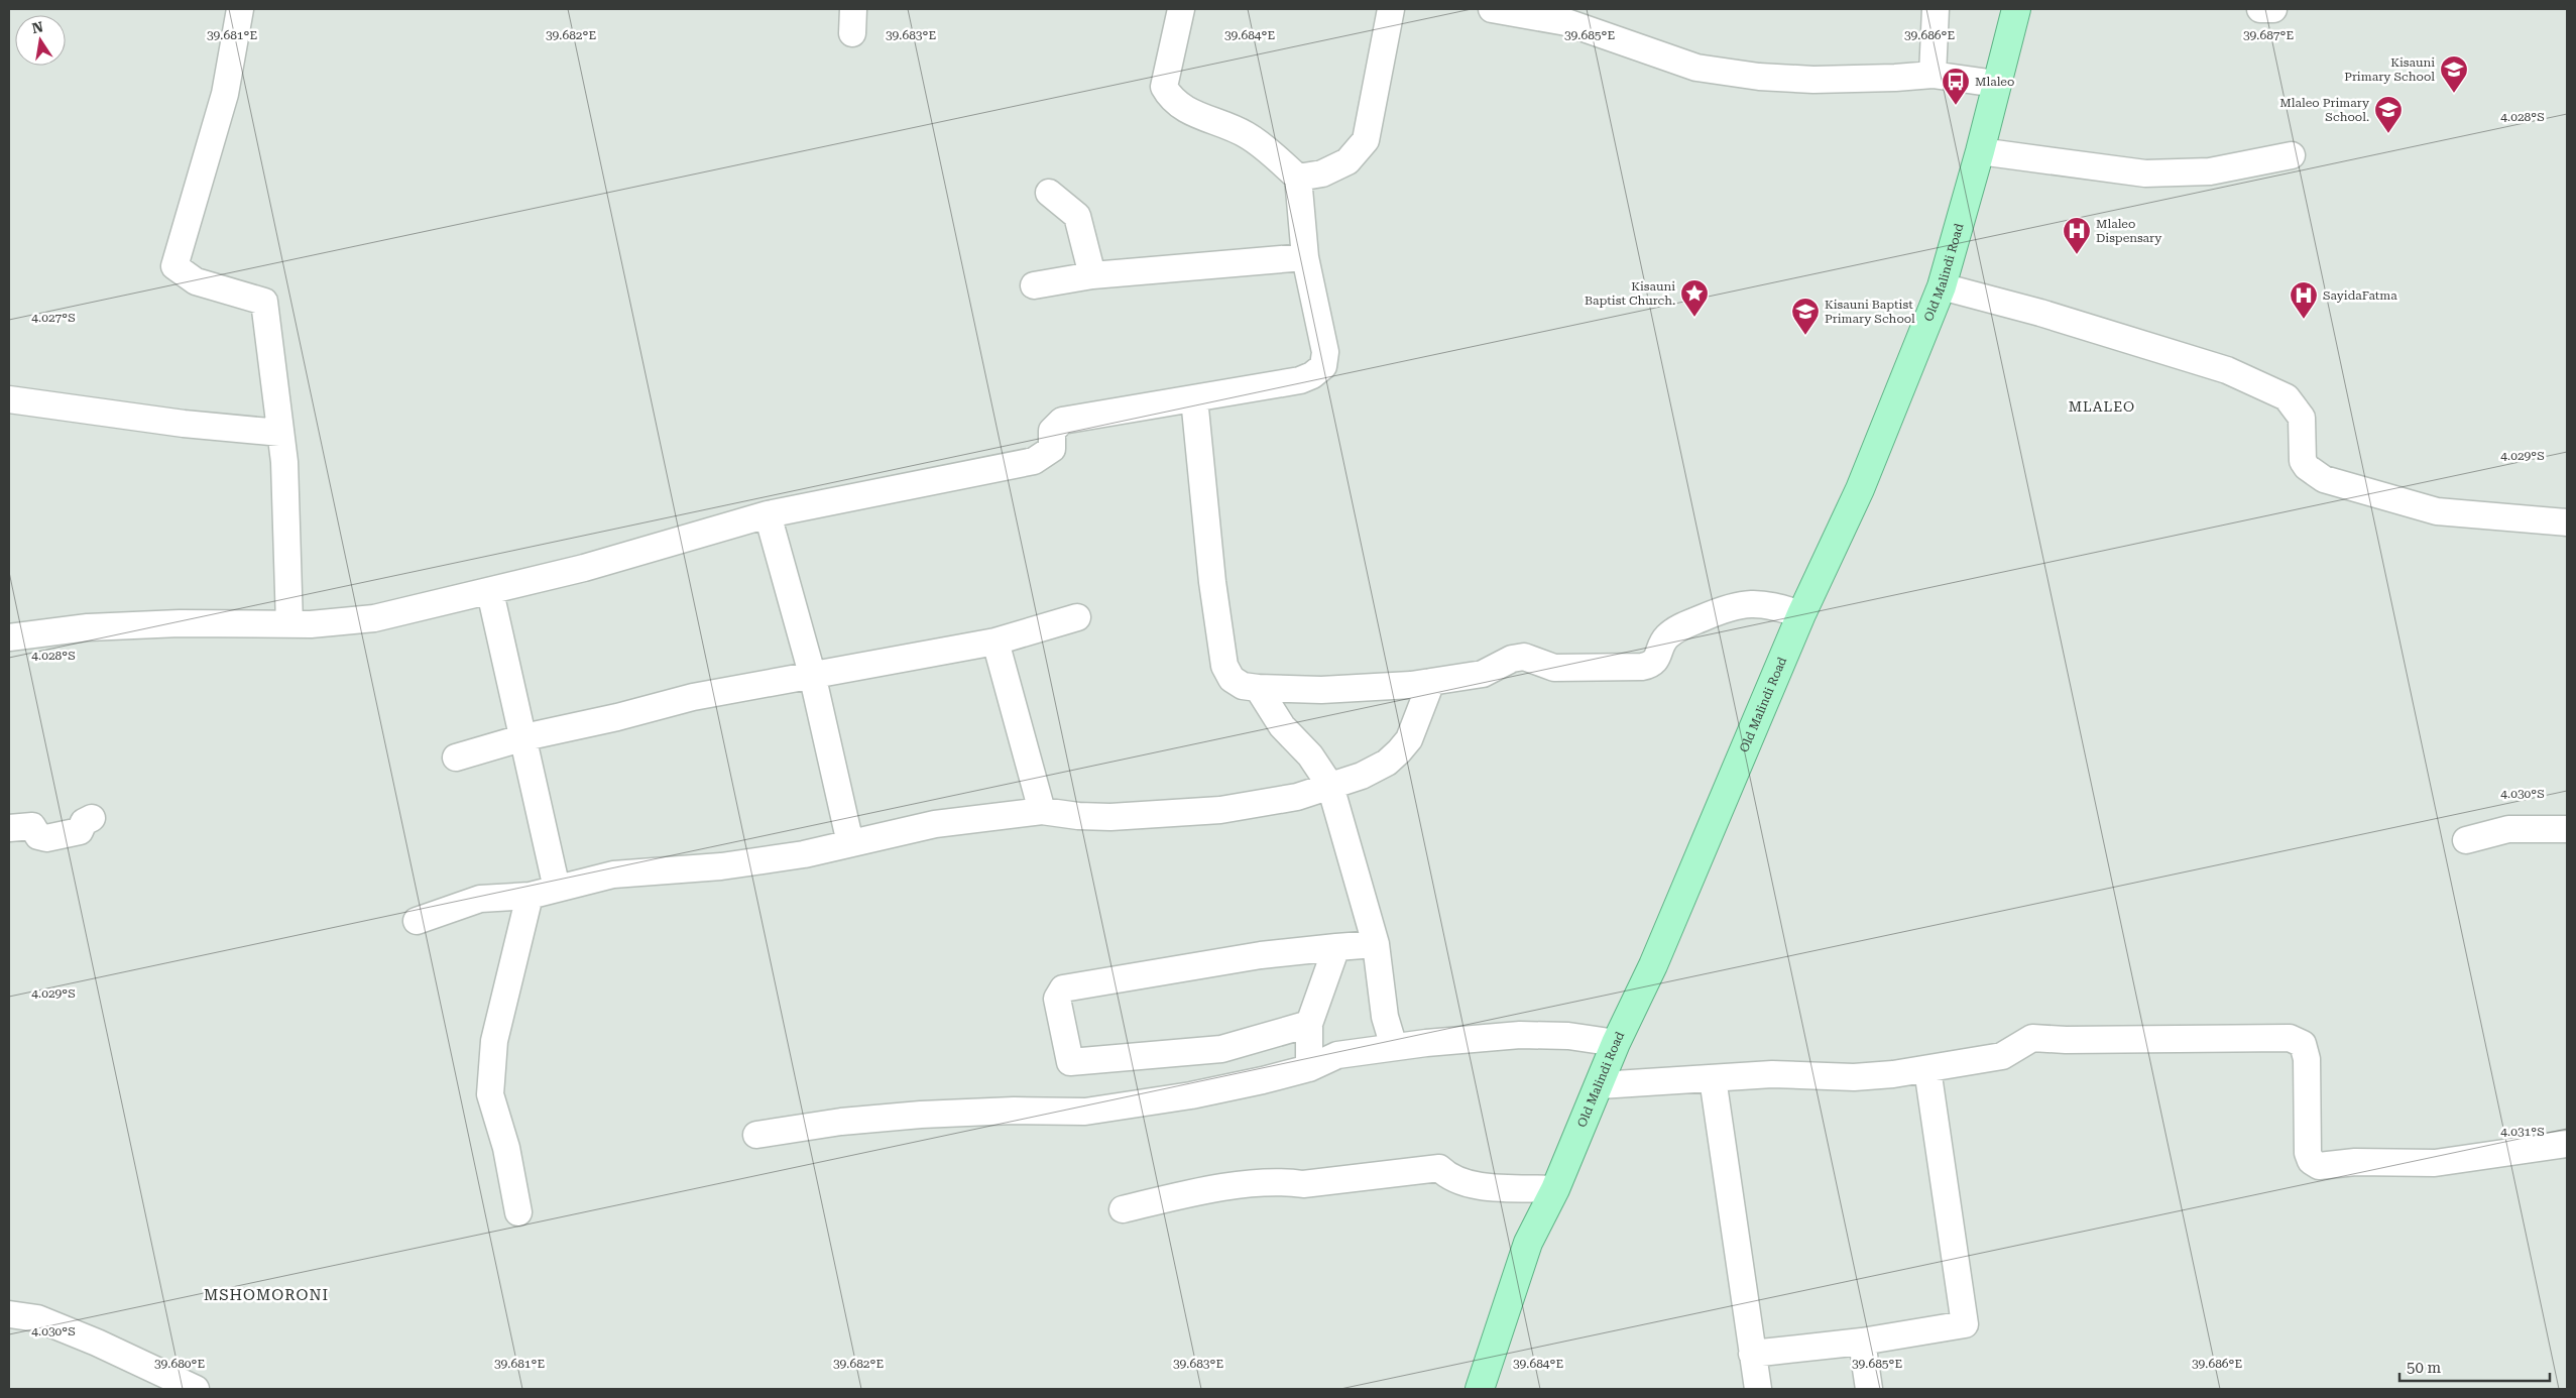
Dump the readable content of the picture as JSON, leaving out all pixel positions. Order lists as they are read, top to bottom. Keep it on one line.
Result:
{"streets":{"main road":["Old Malindi Road"]},"districts":["MLALEO","MSHOMORONI"],"places":{"school or university":["Kisauni Primary School","Mlaleo Primary School.","Kisauni Baptist Primary School"],"bus stop":["Mlaleo"],"hospital":["Mlaleo Dispensary","SayidaFatma"],"place":["Kisauni Baptist Church."]},"scale_bar":"50 m","north":"top","coordinates":["39.681°E","39.682°E","39.683°E","39.684°E","39.685°E","39.686°E","39.687°E","4.028°S","4.027°S","4.029°S","4.030°S","4.031°S","39.680°E"]}
